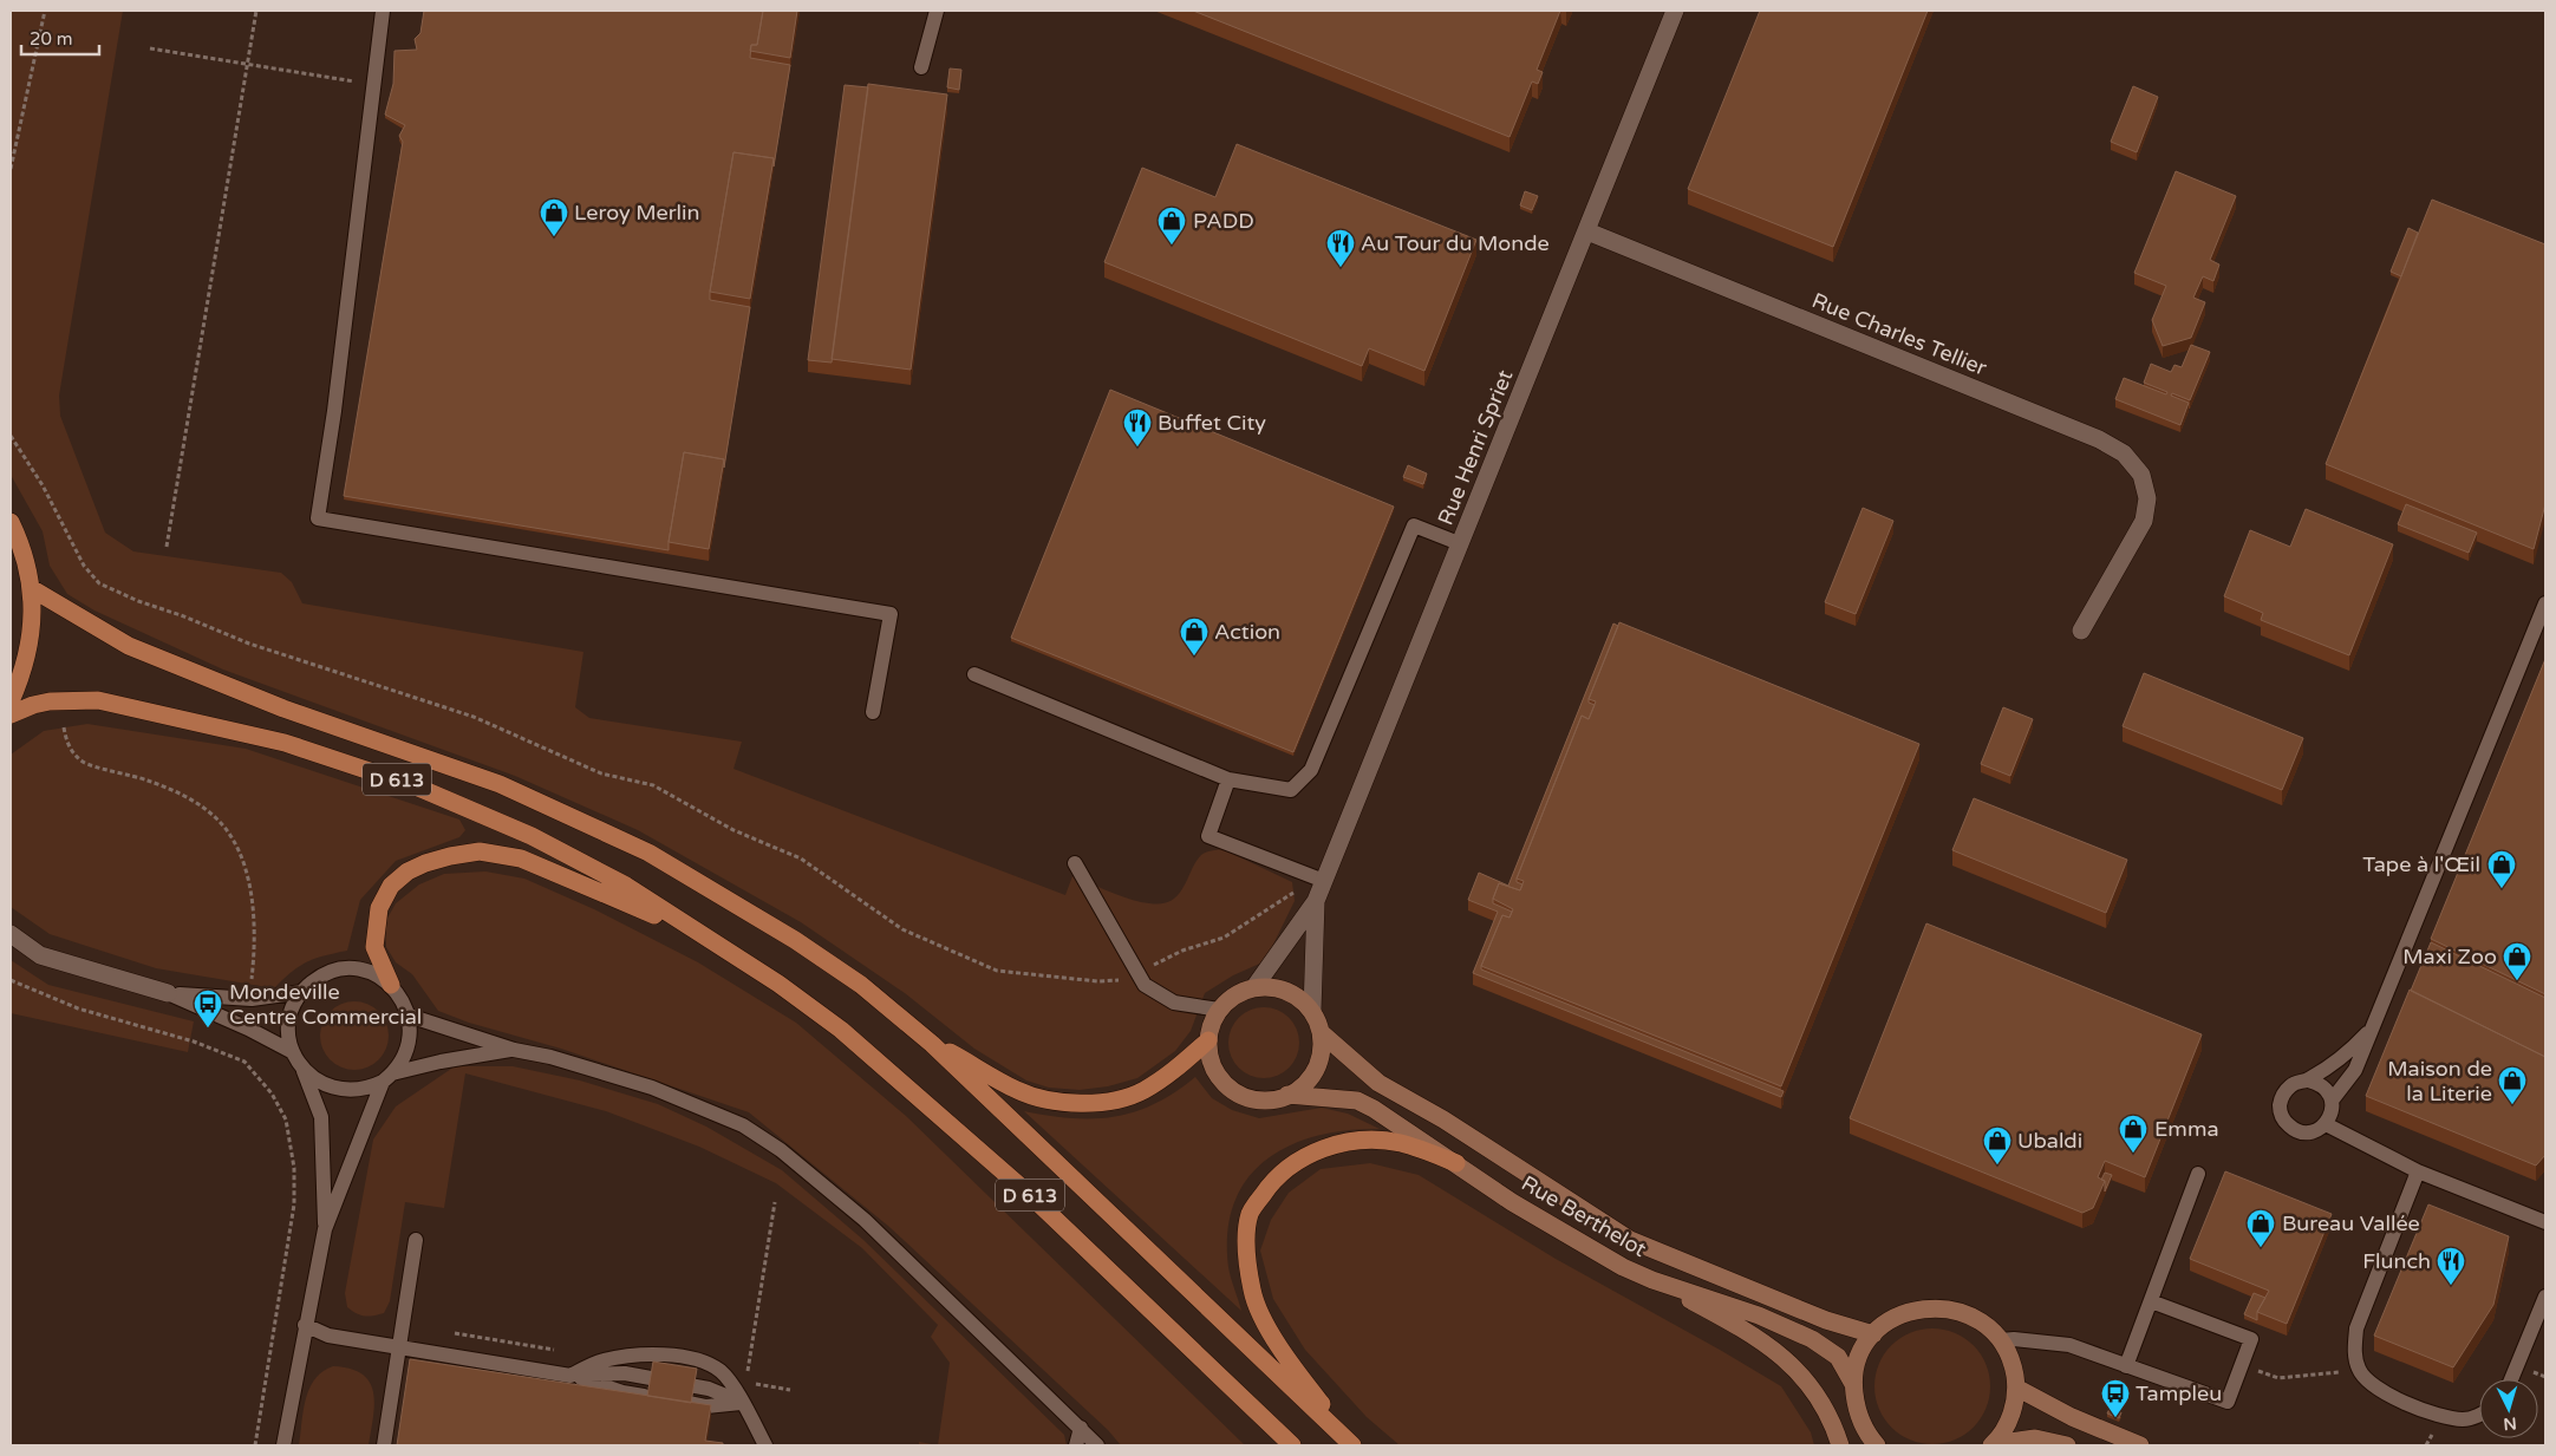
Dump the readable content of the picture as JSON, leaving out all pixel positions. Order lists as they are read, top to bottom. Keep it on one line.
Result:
{"streets":{"main road":["D 613"],"street":["Rue Charles Tellier","Rue Henri Spriet","Rue Berthelot"]},"crossings":[["Rue Charles Tellier","Rue Henri Spriet"]],"places":{"shop":["Leroy Merlin","PADD","Action","Tape à l'Œil","Maxi Zoo","Maison de la Literie","Emma","Ubaldi","Bureau Vallée"],"restaurant":["Au Tour du Monde","Buffet City","Flunch"],"bus stop":["Mondeville Centre Commercial","Tampleu"]},"scale_bar":"20 m","north":"bottom"}
